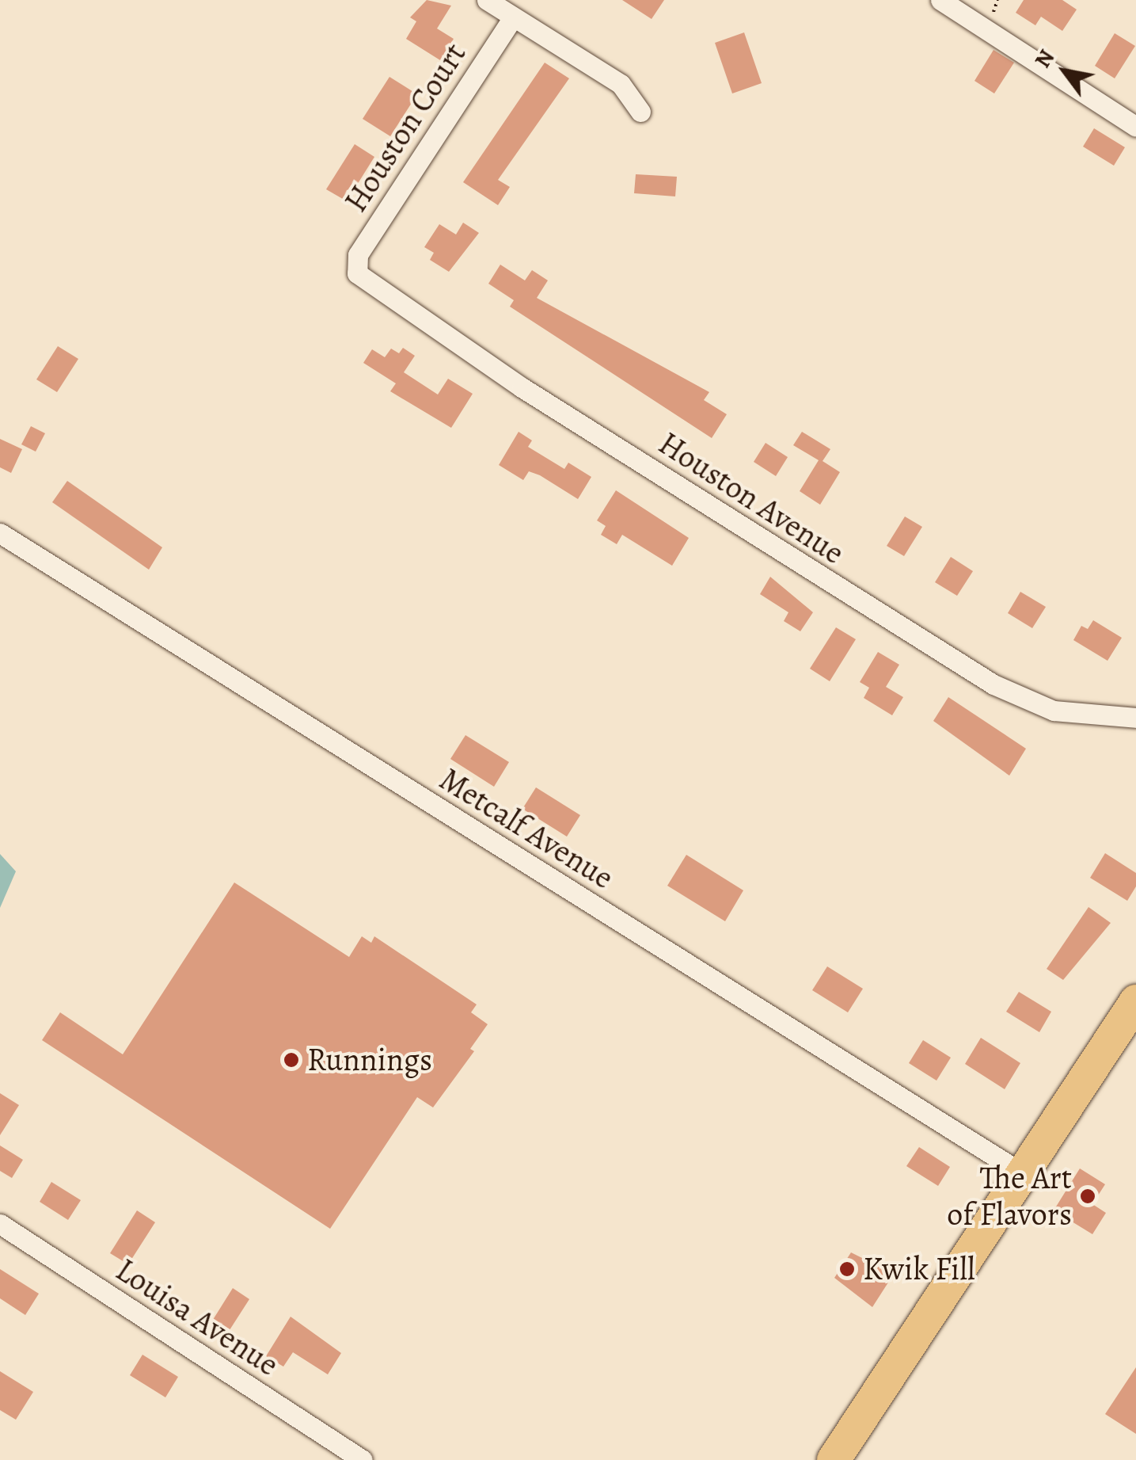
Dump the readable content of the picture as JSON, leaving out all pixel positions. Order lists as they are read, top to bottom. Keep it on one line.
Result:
{"streets":{"street":["Houston Court","Houston Avenue","Metcalf Avenue","Louisa Avenue"]},"crossings":[["Houston Court","Houston Avenue"]],"places":["Runnings","The Art of Flavors","Kwik Fill"],"north":"top left"}
